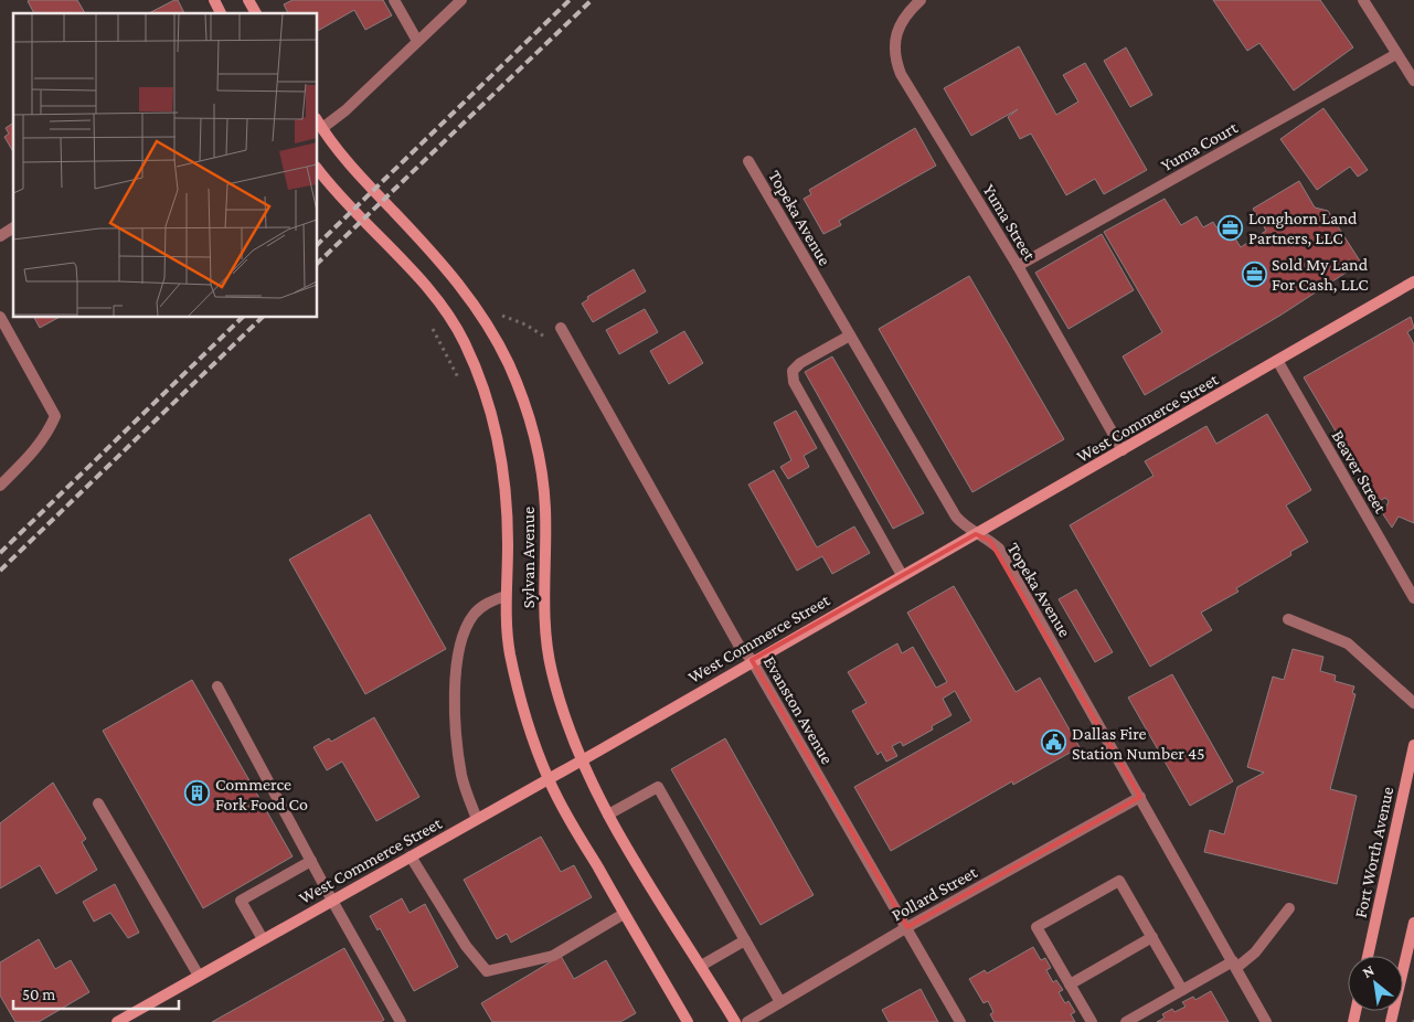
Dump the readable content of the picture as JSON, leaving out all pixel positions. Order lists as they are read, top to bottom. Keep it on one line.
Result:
{"streets":{"main road":["West Commerce Street","Sylvan Avenue","Fort Worth Avenue"],"street":["Yuma Court","Topeka Avenue","Yuma Street","Beaver Street","Evanston Avenue","Pollard Street"]},"crossings":[["Yuma Court","Yuma Street"],["Topeka Avenue","West Commerce Street"],["Topeka Avenue","Pollard Street"],["Yuma Street","West Commerce Street"],["West Commerce Street","Beaver Street"],["West Commerce Street","Sylvan Avenue"],["West Commerce Street","Evanston Avenue"],["Evanston Avenue","Pollard Street"]],"places":{"office":["Longhorn Land Partners, LLC","Sold My Land For Cash, LLC"],"public building":["Dallas Fire Station Number 45"],"building":["Commerce Fork Food Co"]},"scale_bar":"50 m","north":"top left"}
